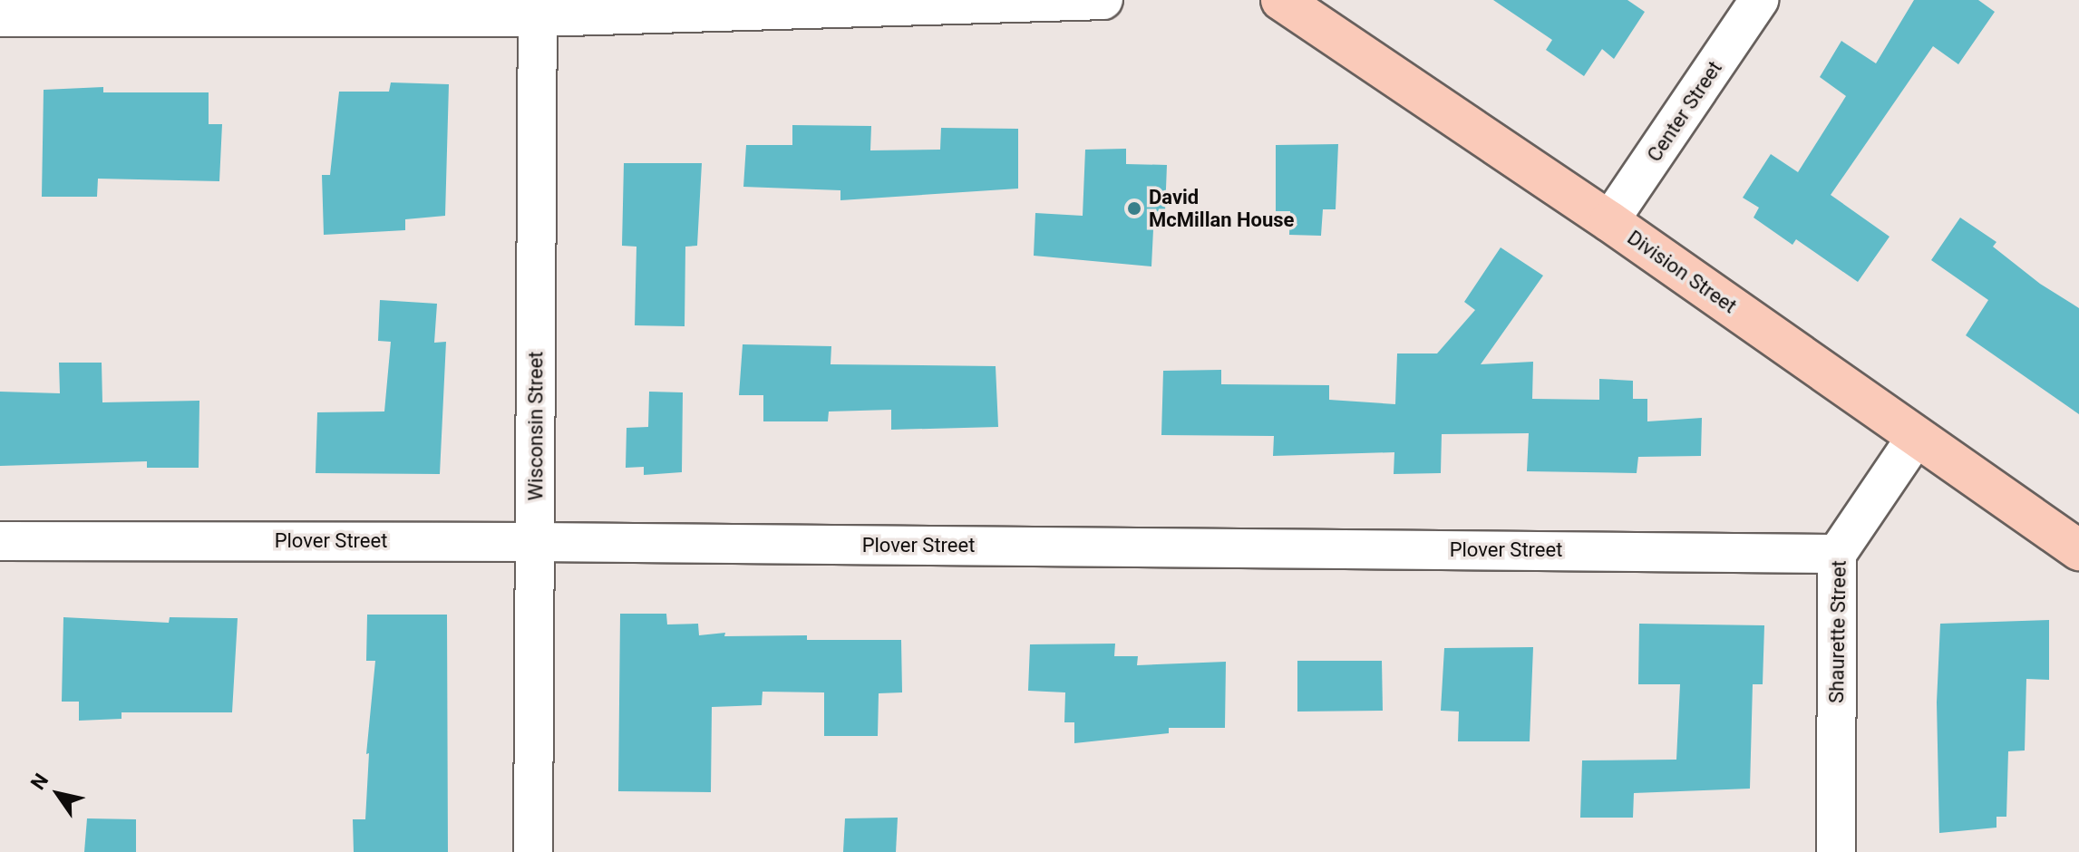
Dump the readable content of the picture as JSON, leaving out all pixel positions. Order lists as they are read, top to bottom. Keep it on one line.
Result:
{"streets":{"main road":["Division Street"],"street":["Center Street","Wisconsin Street","Plover Street","Shaurette Street"]},"crossings":[["Center Street","Division Street"],["Division Street","Shaurette Street"],["Wisconsin Street","Plover Street"],["Plover Street","Shaurette Street"]],"places":["David McMillan House"],"north":"top left"}
